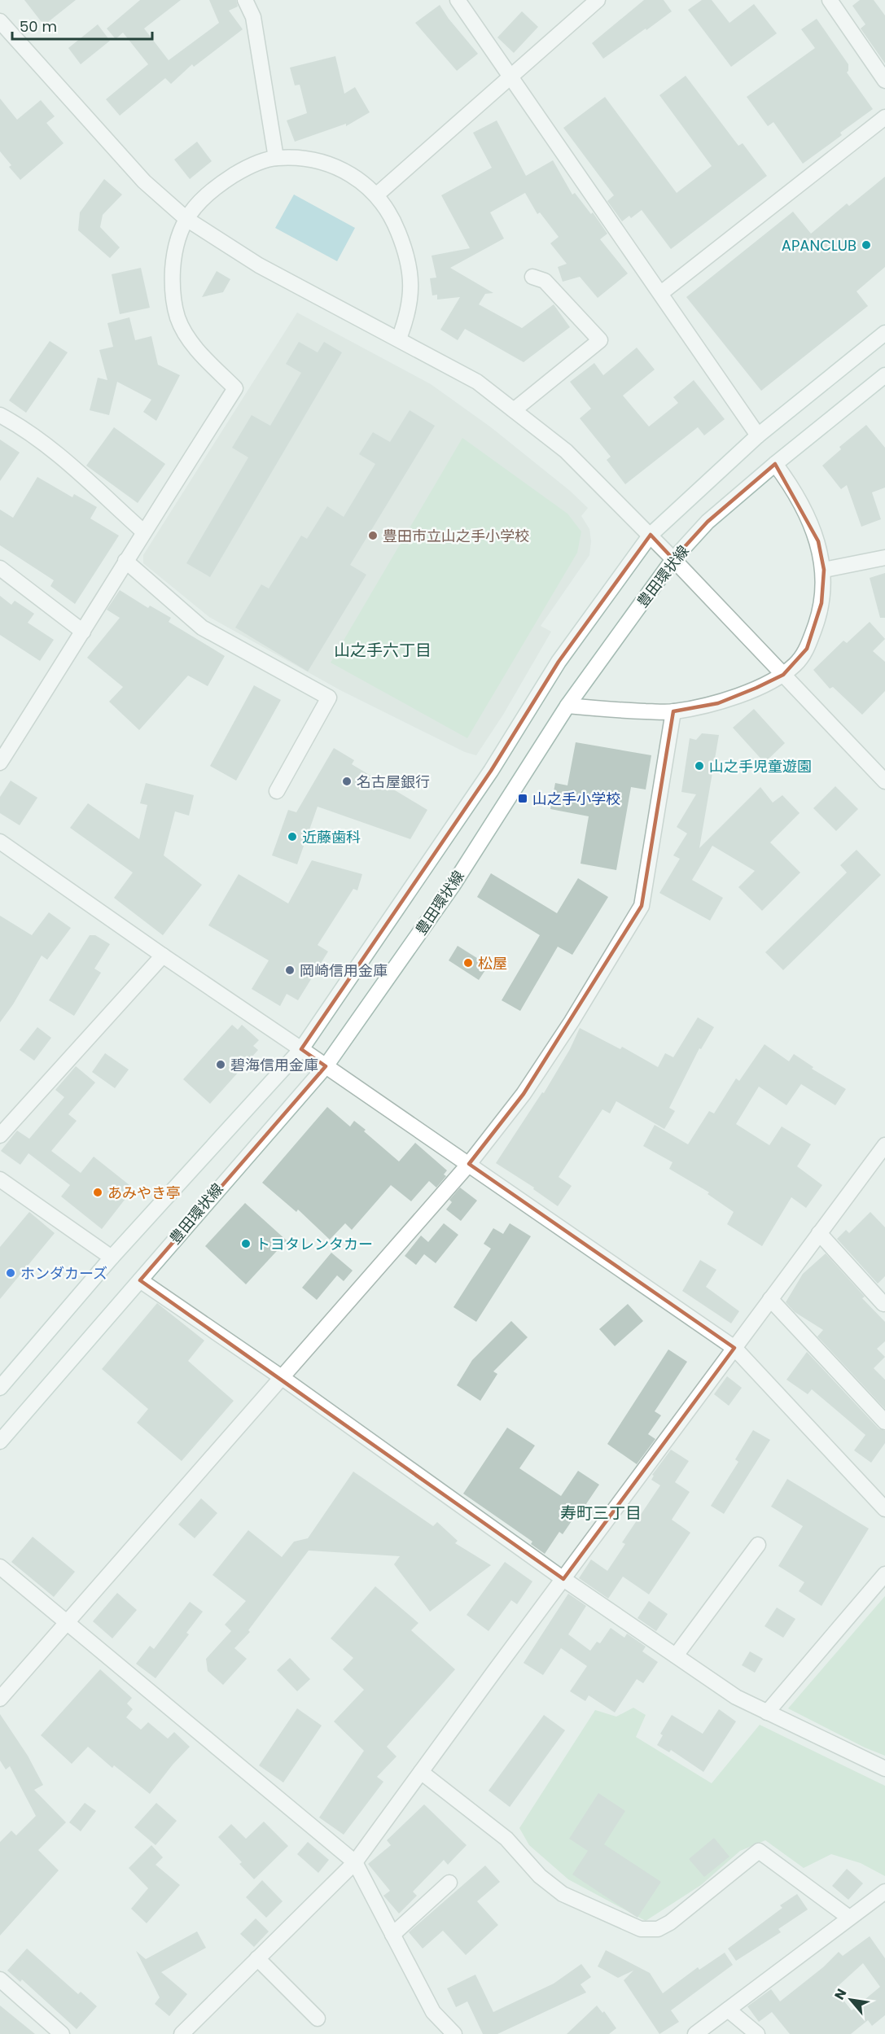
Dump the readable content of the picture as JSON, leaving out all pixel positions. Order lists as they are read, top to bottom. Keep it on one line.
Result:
{"streets":{"street":["豊田環状線"]},"districts":["山之手六丁目","寿町三丁目"],"places":{"other":["APANCLUB","豊田市立山之手小学校","山之手児童遊園","名古屋銀行","近藤歯科","松屋","岡崎信用金庫","碧海信用金庫","あみやき亭","トヨタレンタカー","ホンダカーズ"],"transit":["山之手小学校"]},"scale_bar":"50 m","north":"top left"}
